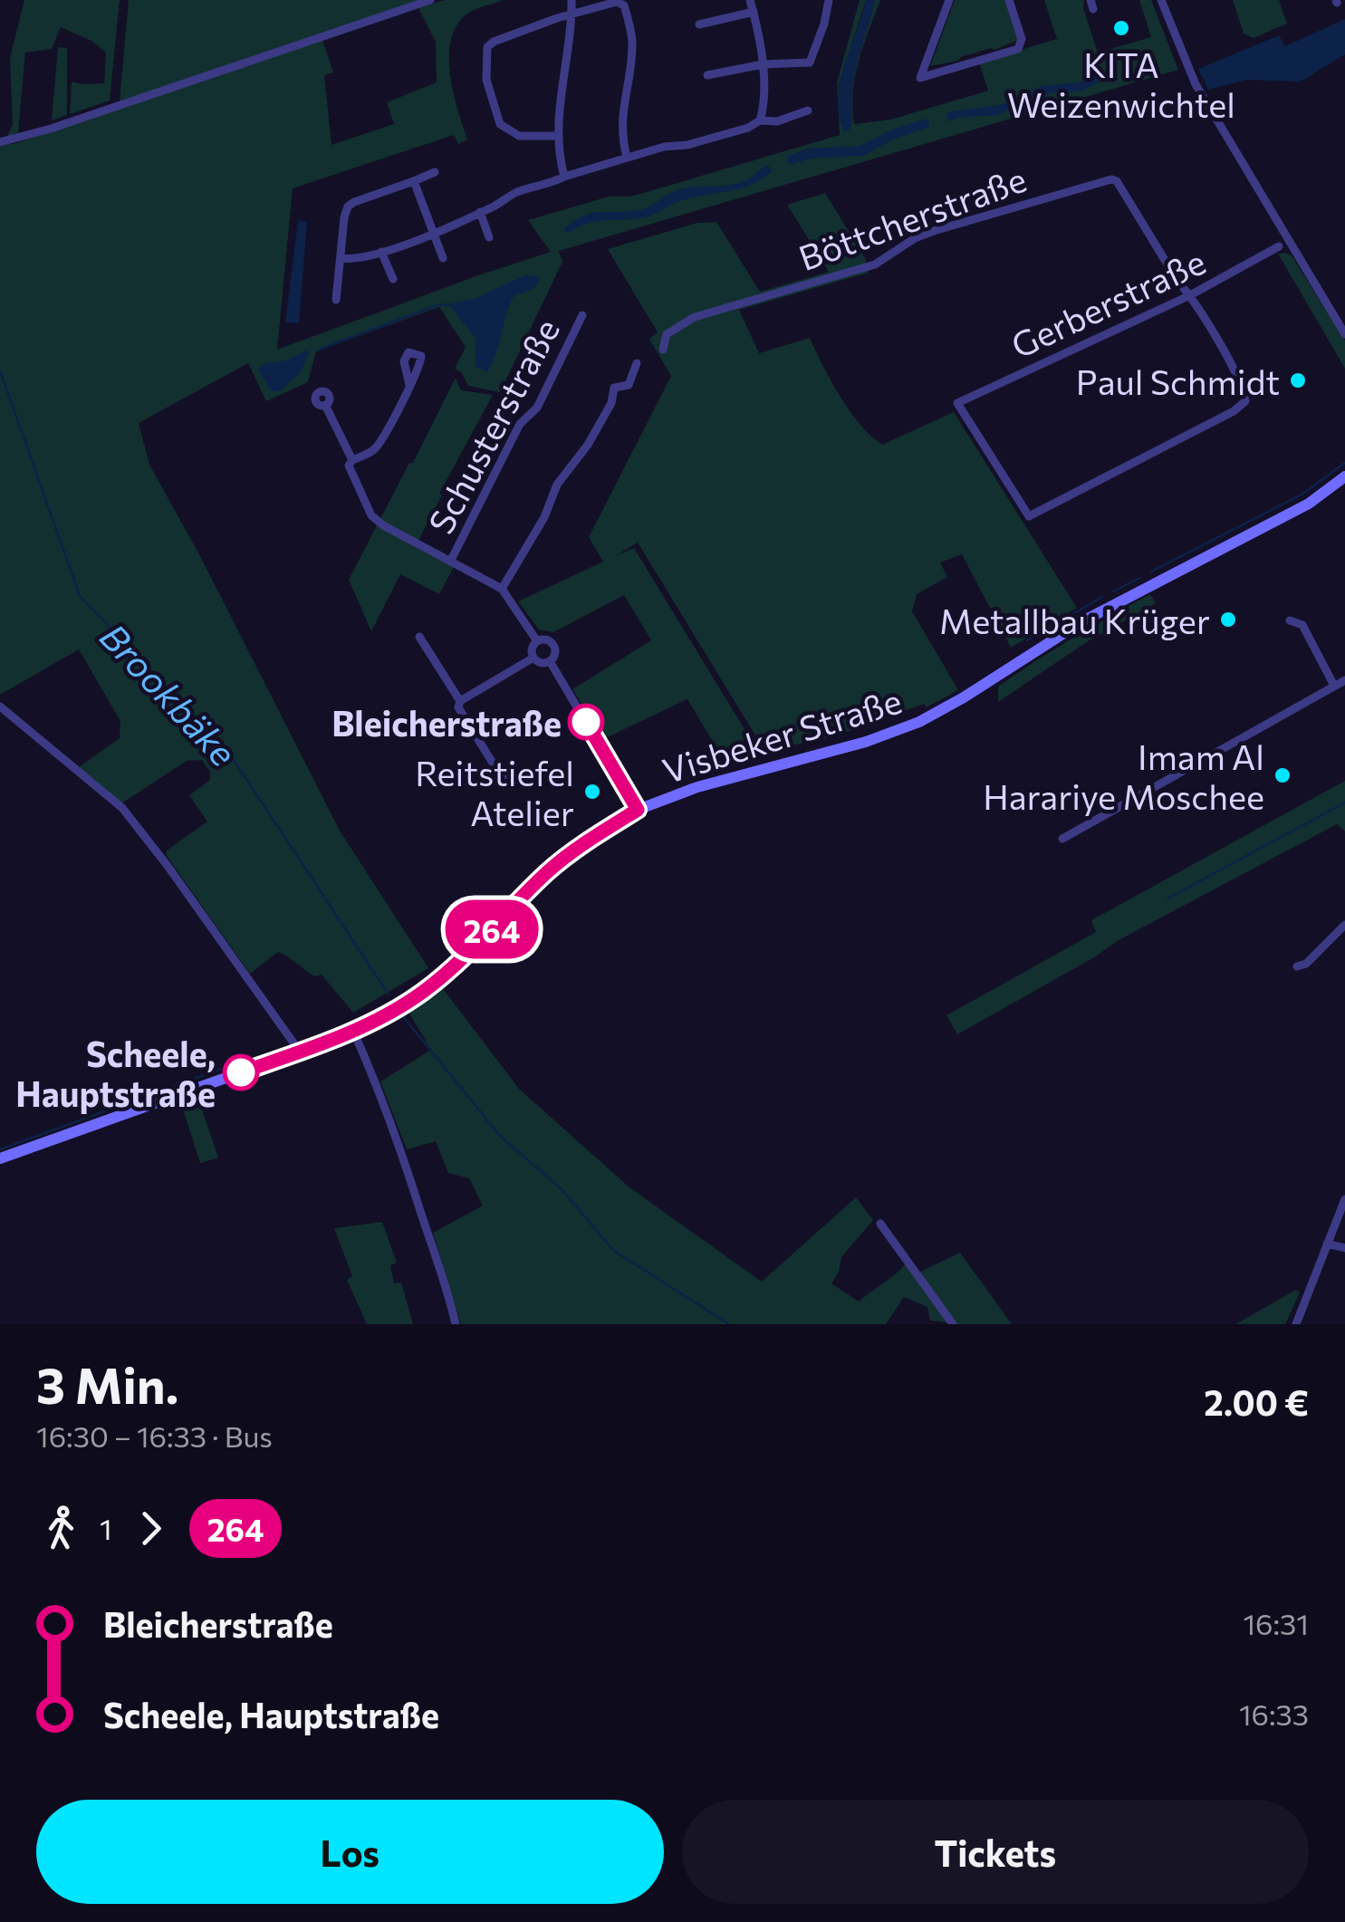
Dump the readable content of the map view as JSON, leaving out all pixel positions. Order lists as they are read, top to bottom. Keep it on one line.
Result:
{"streets":{"main road":["Visbeker Straße"],"street":["Böttcherstraße","Gerberstraße","Schusterstraße"]},"crossings":[["Böttcherstraße","Gerberstraße"]],"water":["Brookbäke"],"places":["KITA Weizenwichtel","Paul Schmidt","Metallbau Krüger","Bleicherstraße","Imam Al Harariye Moschee","Reitstiefel Atelier","Scheele, Hauptstraße"],"lines":["bus line 264"],"page":{"on_map":"264","heading":["3 Min.","16:30 – 16:33 · Bus","2.00 €"],"legs":["1","264"],"list":[{"name":"Bleicherstraße","value":"16:31"},{"name":"Scheele, Hauptstraße","value":"16:33"}],"buttons":["Los","Tickets"]}}
